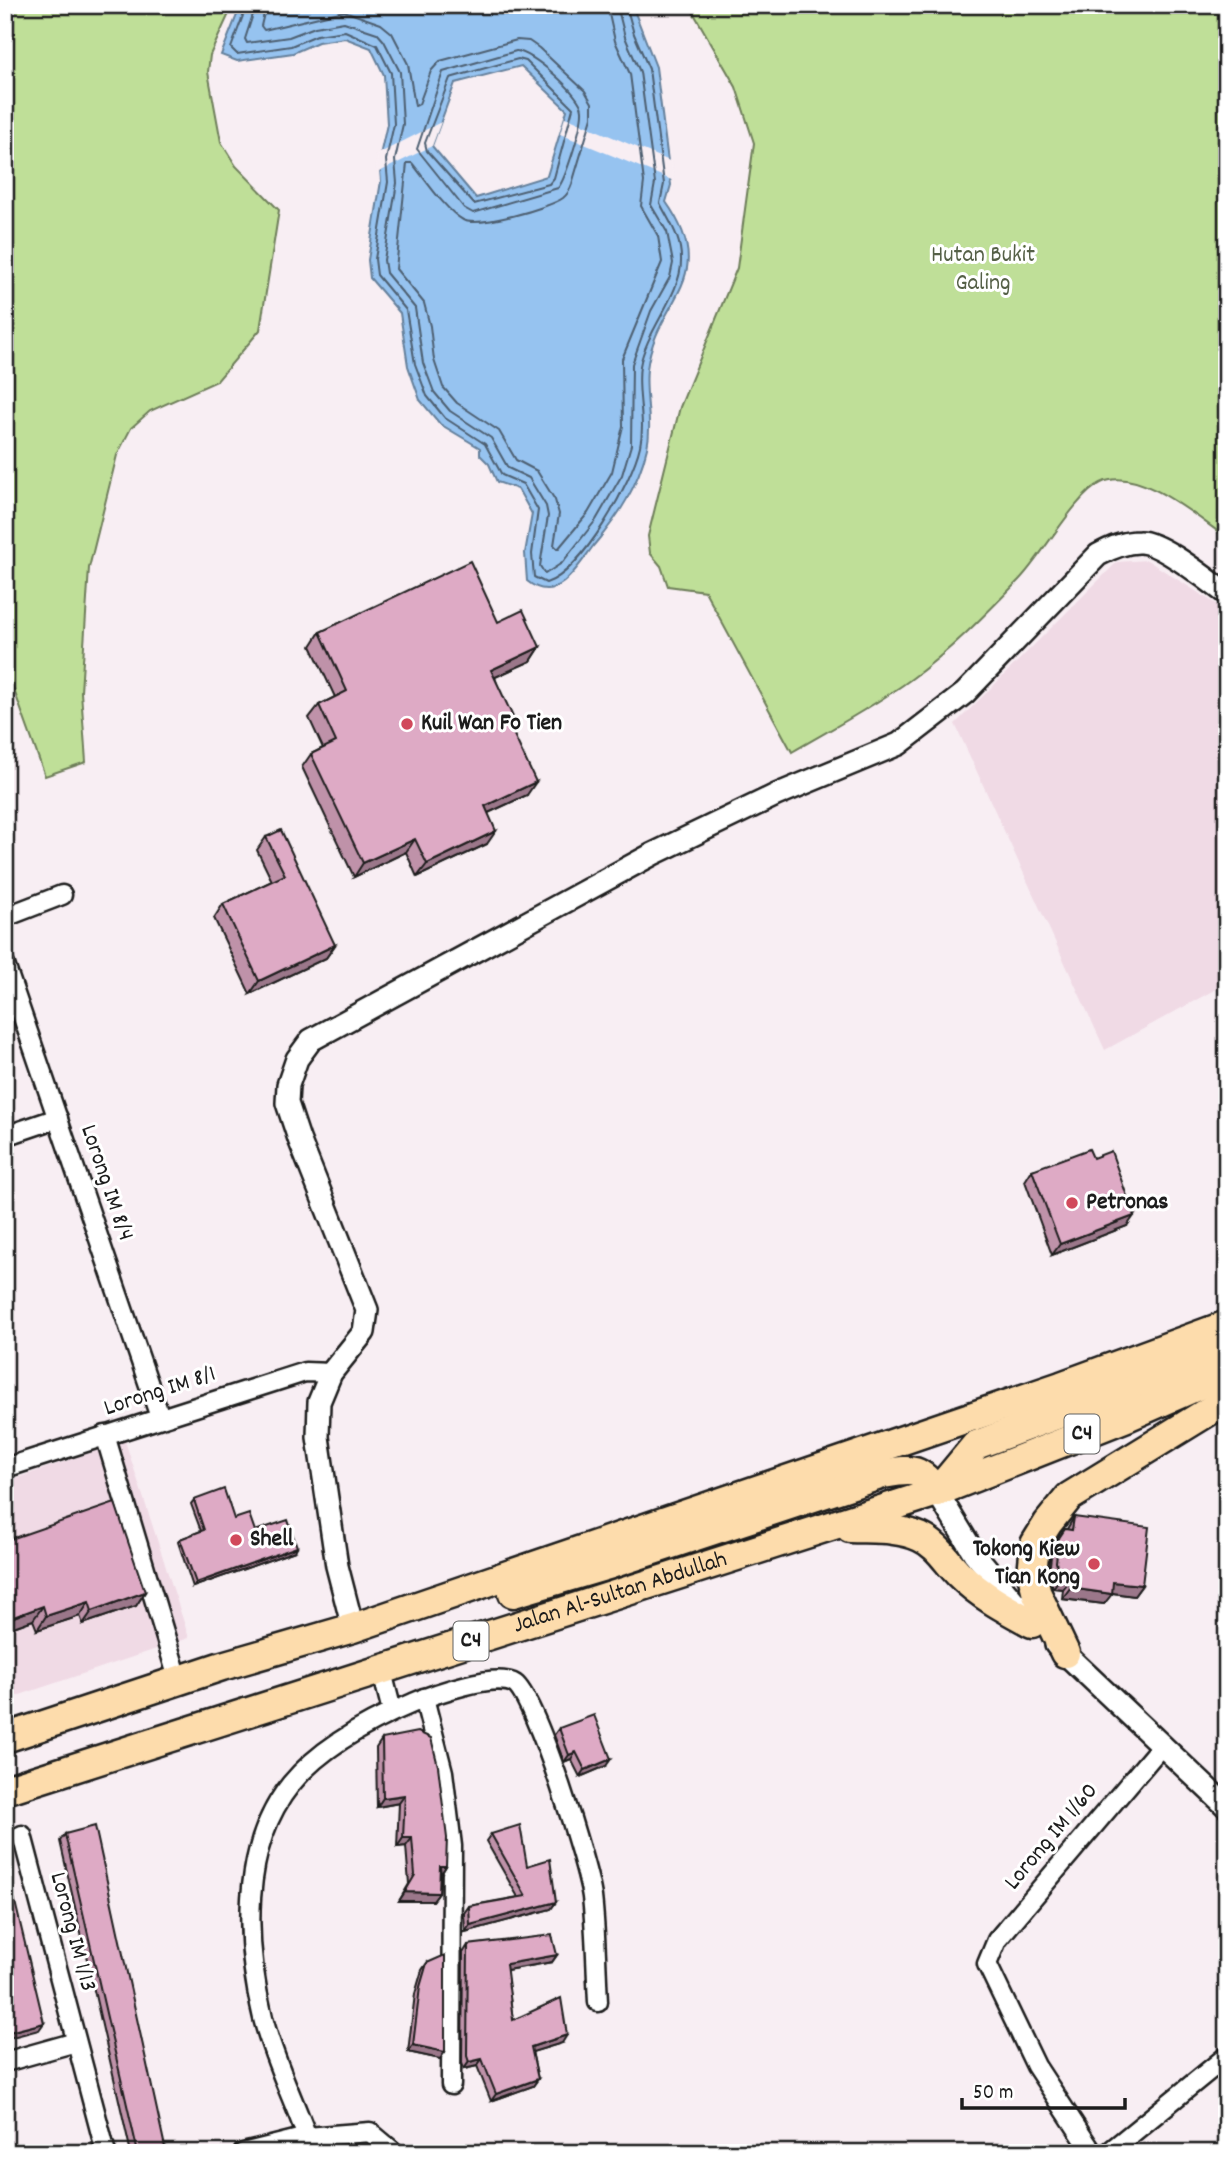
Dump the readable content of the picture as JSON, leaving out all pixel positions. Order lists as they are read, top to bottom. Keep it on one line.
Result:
{"streets":{"main road":["C4","Jalan Al-Sultan Abdullah"],"street":["Lorong IM 8/4","Lorong IM 8/1","Lorong IM 1/60","Lorong IM 1/13"]},"crossings":[["Lorong IM 8/4","Lorong IM 8/1"]],"parks":["Hutan Bukit Galing"],"places":["Kuil Wan Fo Tien","Petronas","Shell","Tokong Kiew Tian Kong"],"scale_bar":"50 m"}
